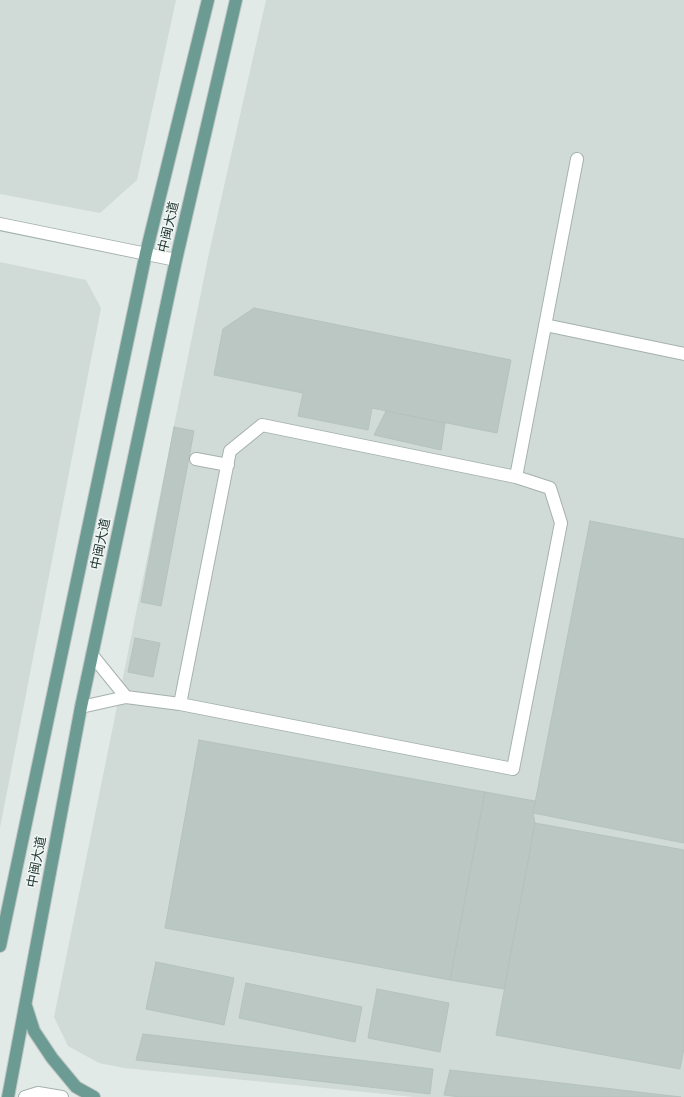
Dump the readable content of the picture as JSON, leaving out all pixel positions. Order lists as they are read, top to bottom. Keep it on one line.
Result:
{"streets":{"main road":["中闽大道"]}}
